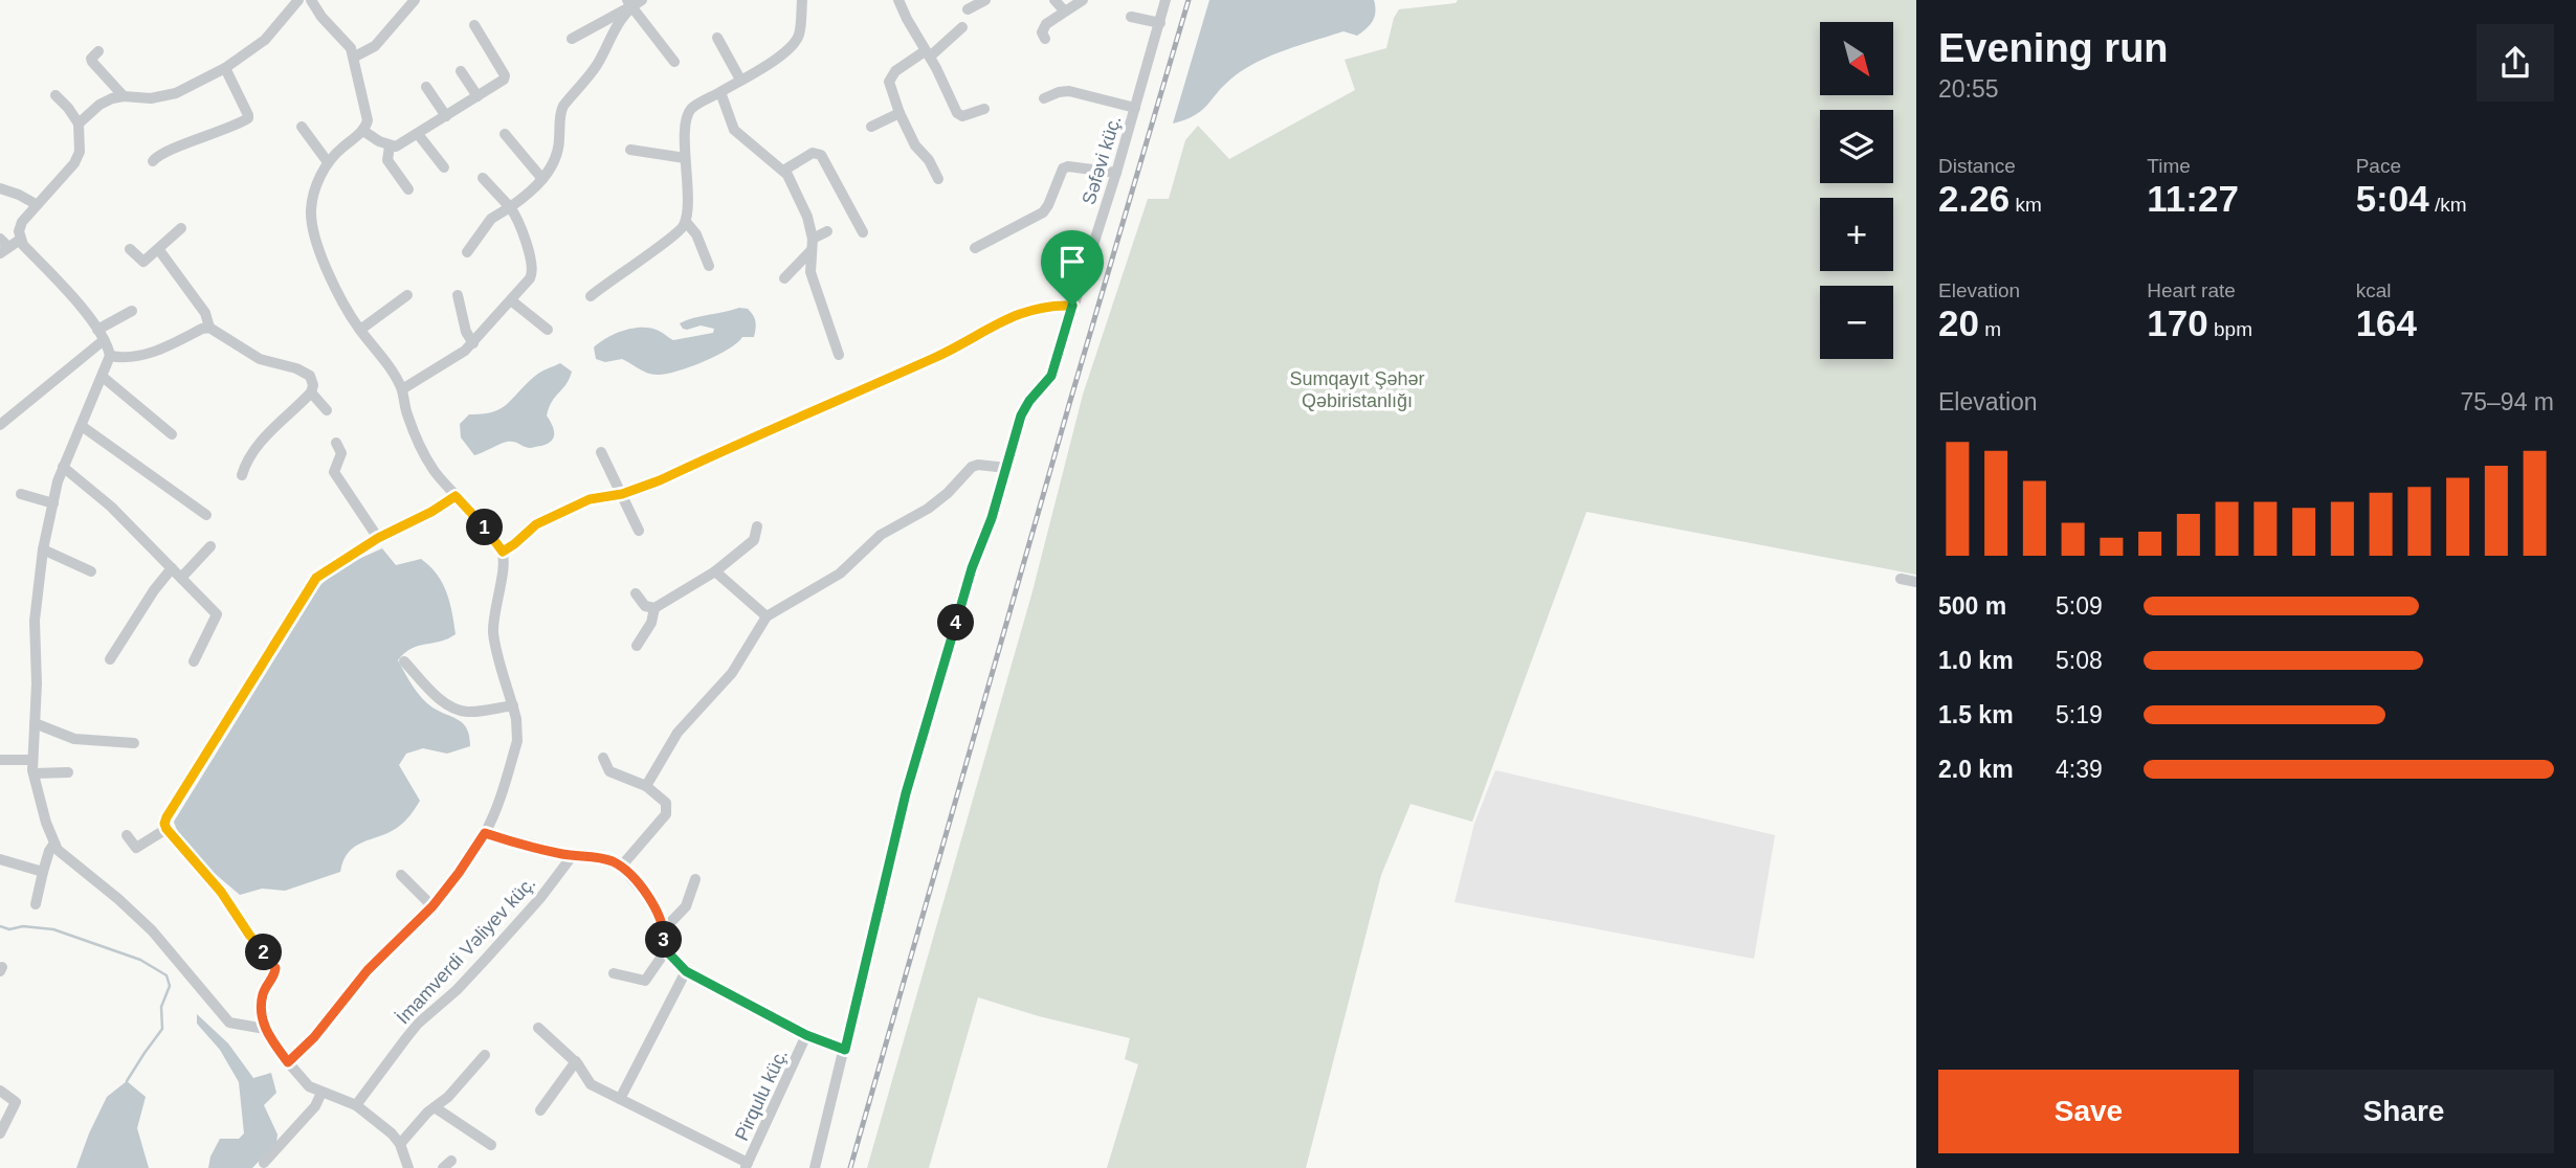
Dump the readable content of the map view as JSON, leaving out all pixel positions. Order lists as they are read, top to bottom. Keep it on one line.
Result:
{"streets":{"street":["Səfəvi küç.","İmamverdi Vəliyev küç.","Pirqulu küç."]},"parks":["Sumqayıt Şəhər Qəbiristanlığı"],"north":"bottom right","page":{"heading":["Evening run","20:55"],"map_buttons":["+","−"],"stats":[["Distance","2.26 km"],["Time","11:27"],["Pace","5:04 /km"],["Elevation","20 m"],["Heart rate","170 bpm"],["kcal","164"]],"chart":["Elevation","75–94 m"],"pins":["1","4","3","2"],"list":[{"name":"500 m","note":"5:09"},{"name":"1.0 km","note":"5:08"},{"name":"1.5 km","note":"5:19"},{"name":"2.0 km","note":"4:39"}],"buttons":["Save","Share"]}}
